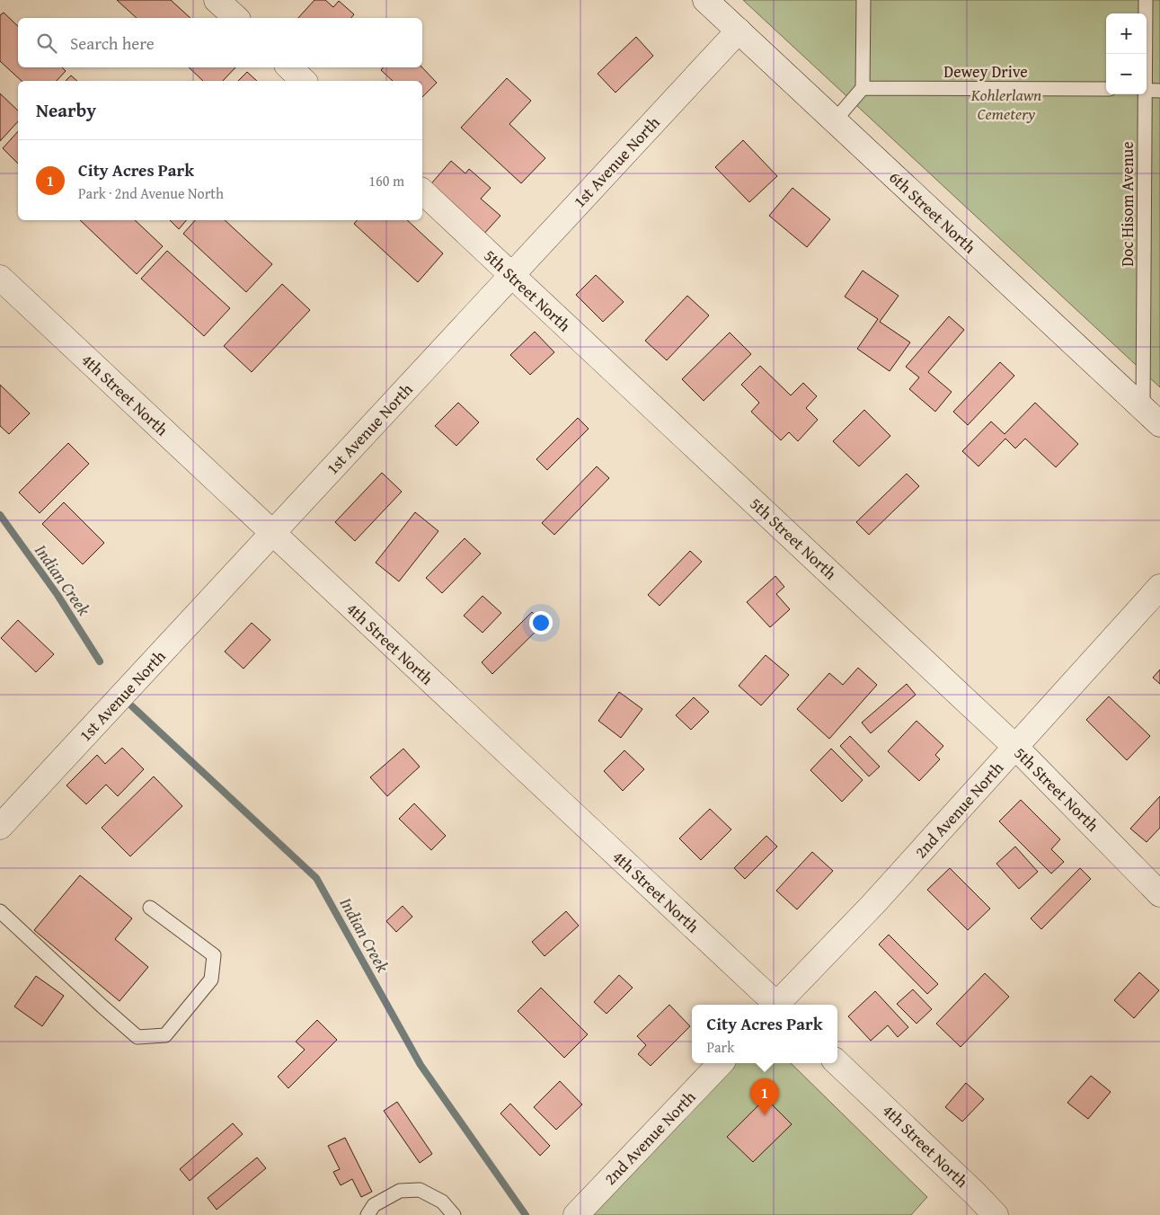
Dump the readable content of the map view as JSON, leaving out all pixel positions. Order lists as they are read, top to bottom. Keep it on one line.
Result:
{"streets":{"street":["1st Avenue North","6th Street North","5th Street North","4th Street North","2nd Avenue North"],"lane":["Dewey Drive","Doc Hisom Avenue"]},"crossings":[["1st Avenue North","6th Street North"],["1st Avenue North","5th Street North"],["1st Avenue North","4th Street North"],["Doc Hisom Avenue","6th Street North"],["5th Street North","2nd Avenue North"]],"water":["Indian Creek"],"parks":["Kohlerlawn Cemetery"],"page":{"map_buttons":["+","−"],"search":"Search here","heading":"Nearby","list":[{"mark":"1","name":"City Acres Park","note":"Park · 2nd Avenue North","value":"160 m"}],"popup":["City Acres Park","Park"],"pins":"1"}}
